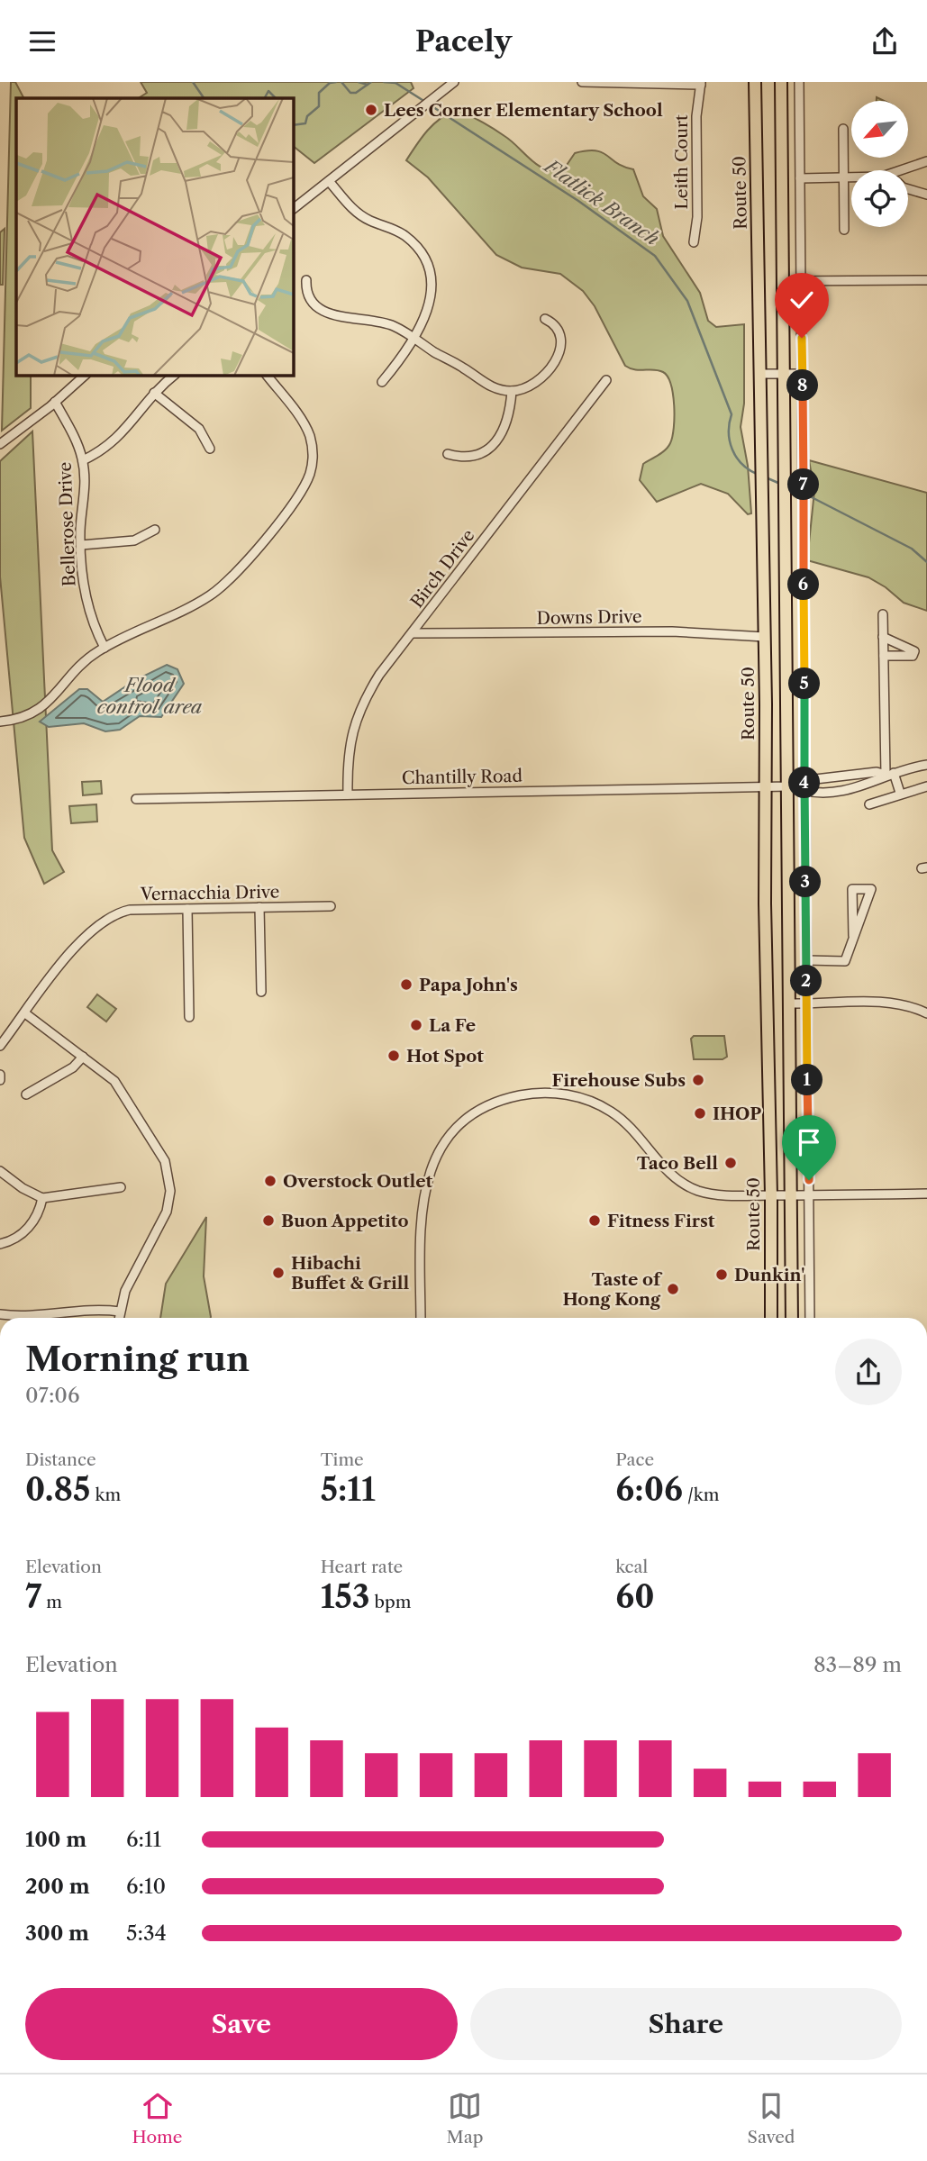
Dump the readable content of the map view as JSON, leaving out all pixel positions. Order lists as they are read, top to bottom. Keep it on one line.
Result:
{"streets":{"highway":["Route 50"],"street":["Leith Court","Bellerose Drive","Birch Drive","Downs Drive","Chantilly Road","Vernacchia Drive"]},"crossings":[["Route 50","Downs Drive"],["Route 50","Chantilly Road"],["Birch Drive","Downs Drive"],["Birch Drive","Chantilly Road"]],"water":["Flatlick Branch","Flood control area"],"places":["Lees Corner Elementary School","Papa John's","La Fe","Hot Spot","Firehouse Subs","IHOP","Taco Bell","Overstock Outlet","Buon Appetito","Fitness First","Hibachi Buffet & Grill","Dunkin'","Taste of Hong Kong"],"north":"bottom left","page":{"header":"Pacely","pins":["8","7","6","5","4","3","2","1"],"heading":["Morning run","07:06"],"stats":[["Distance","0.85 km"],["Time","5:11"],["Pace","6:06 /km"],["Elevation","7 m"],["Heart rate","153 bpm"],["kcal","60"]],"chart":["Elevation","83–89 m"],"list":[{"name":"100 m","note":"6:11"},{"name":"200 m","note":"6:10"},{"name":"300 m","note":"5:34"}],"buttons":["Save","Share"],"tabs":["Home","Map","Saved"]}}
